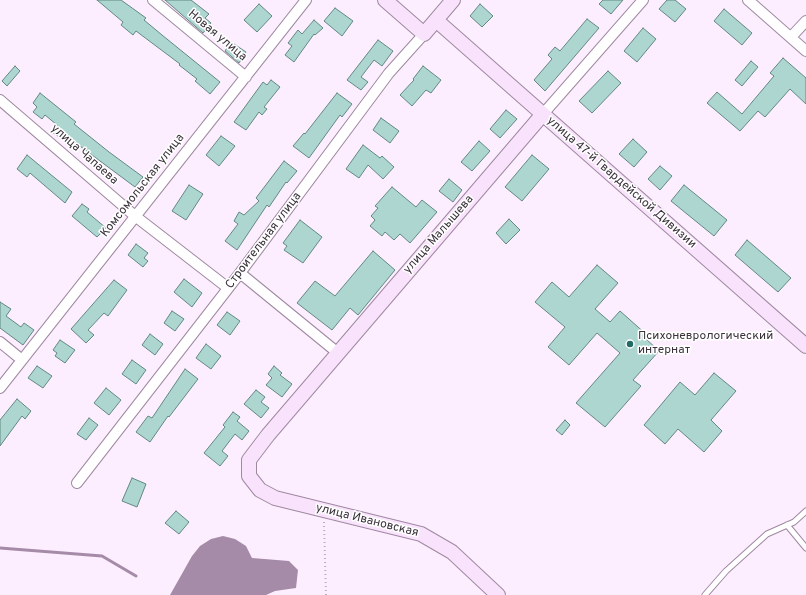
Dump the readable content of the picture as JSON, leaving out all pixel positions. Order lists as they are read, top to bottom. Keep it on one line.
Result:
{"streets":{"street":["Новая улица","улица Чапаева","улица 47-й Гвардейской Дивизии","Комсомольская улица","улица Малышева","Строительная улица","улица Ивановская"]},"crossings":[["Новая улица","Комсомольская улица"],["улица Чапаева","Комсомольская улица"],["улица Чапаева","Строительная улица"],["улица 47-й Гвардейской Дивизии","улица Малышева"],["улица 47-й Гвардейской Дивизии","Строительная улица"],["улица Малышева","улица Ивановская"]],"places":["Психоневрологический интернат"]}
